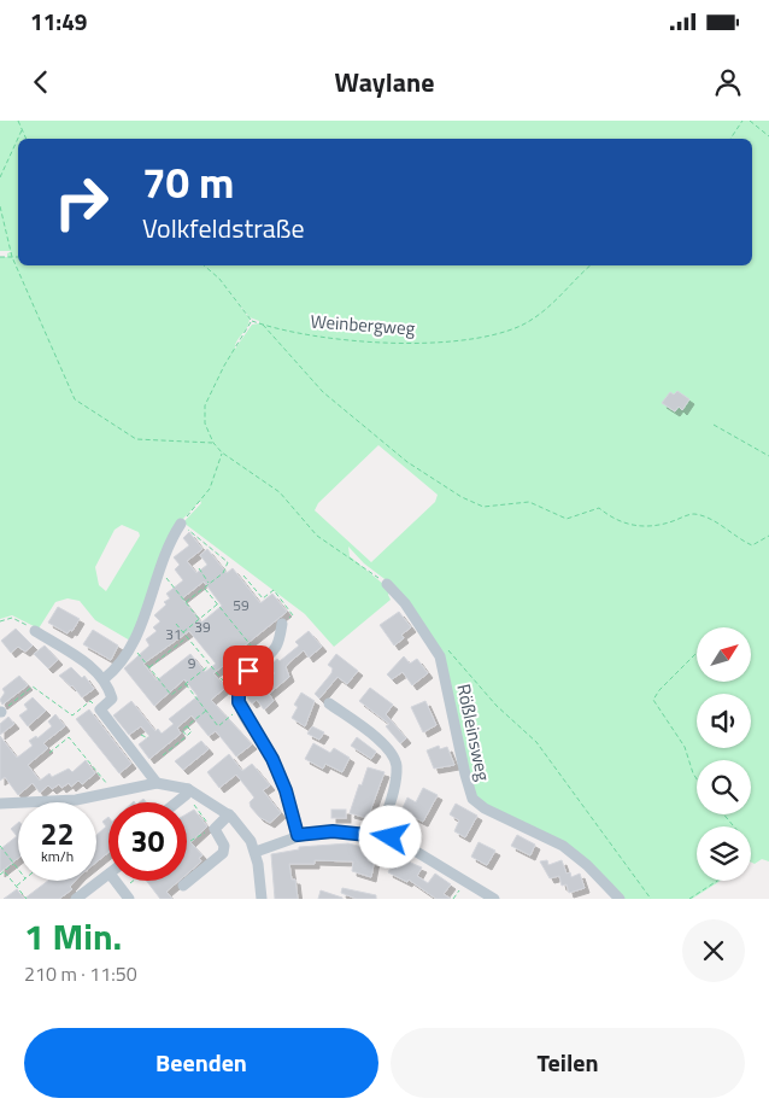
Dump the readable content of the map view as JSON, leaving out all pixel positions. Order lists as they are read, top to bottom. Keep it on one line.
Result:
{"streets":{"street":["Rößleinsweg"],"path":["Weinbergweg"]},"house_numbers":["59","39","31","9"],"north":"top right","page":{"status":"11:49","header":"Waylane","turn":["70 m","Volkfeldstraße"],"speed":"22 km/h","limit":"30","heading":["1 Min.","210 m · 11:50"],"buttons":["Beenden","Teilen"]}}
